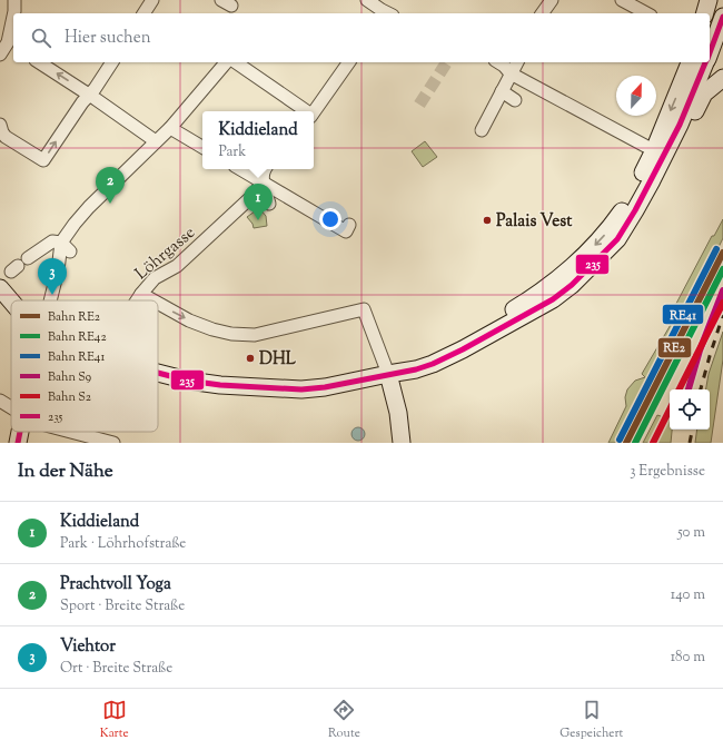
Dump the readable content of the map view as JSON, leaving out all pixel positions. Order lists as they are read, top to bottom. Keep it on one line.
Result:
{"streets":{"street":["Löhrgasse"]},"places":["Palais Vest","DHL"],"lines":["transit line 235","rail line RE41","rail line RE2","rail line RE42","rail line S9","rail line S2"],"legend":["Bahn RE2","Bahn RE42","Bahn RE41","Bahn S9","Bahn S2","235"],"north":"top","page":{"search":"Hier suchen","popup":["Kiddieland","Park"],"pins":["2","1","3"],"heading":["In der Nähe","3 Ergebnisse"],"list":[{"mark":"1","name":"Kiddieland","note":"Park · Löhrhofstraße","value":"50 m"},{"mark":"2","name":"Prachtvoll Yoga","note":"Sport · Breite Straße","value":"140 m"},{"mark":"3","name":"Viehtor","note":"Ort · Breite Straße","value":"180 m"}],"nav":["Karte","Route","Gespeichert"]}}
